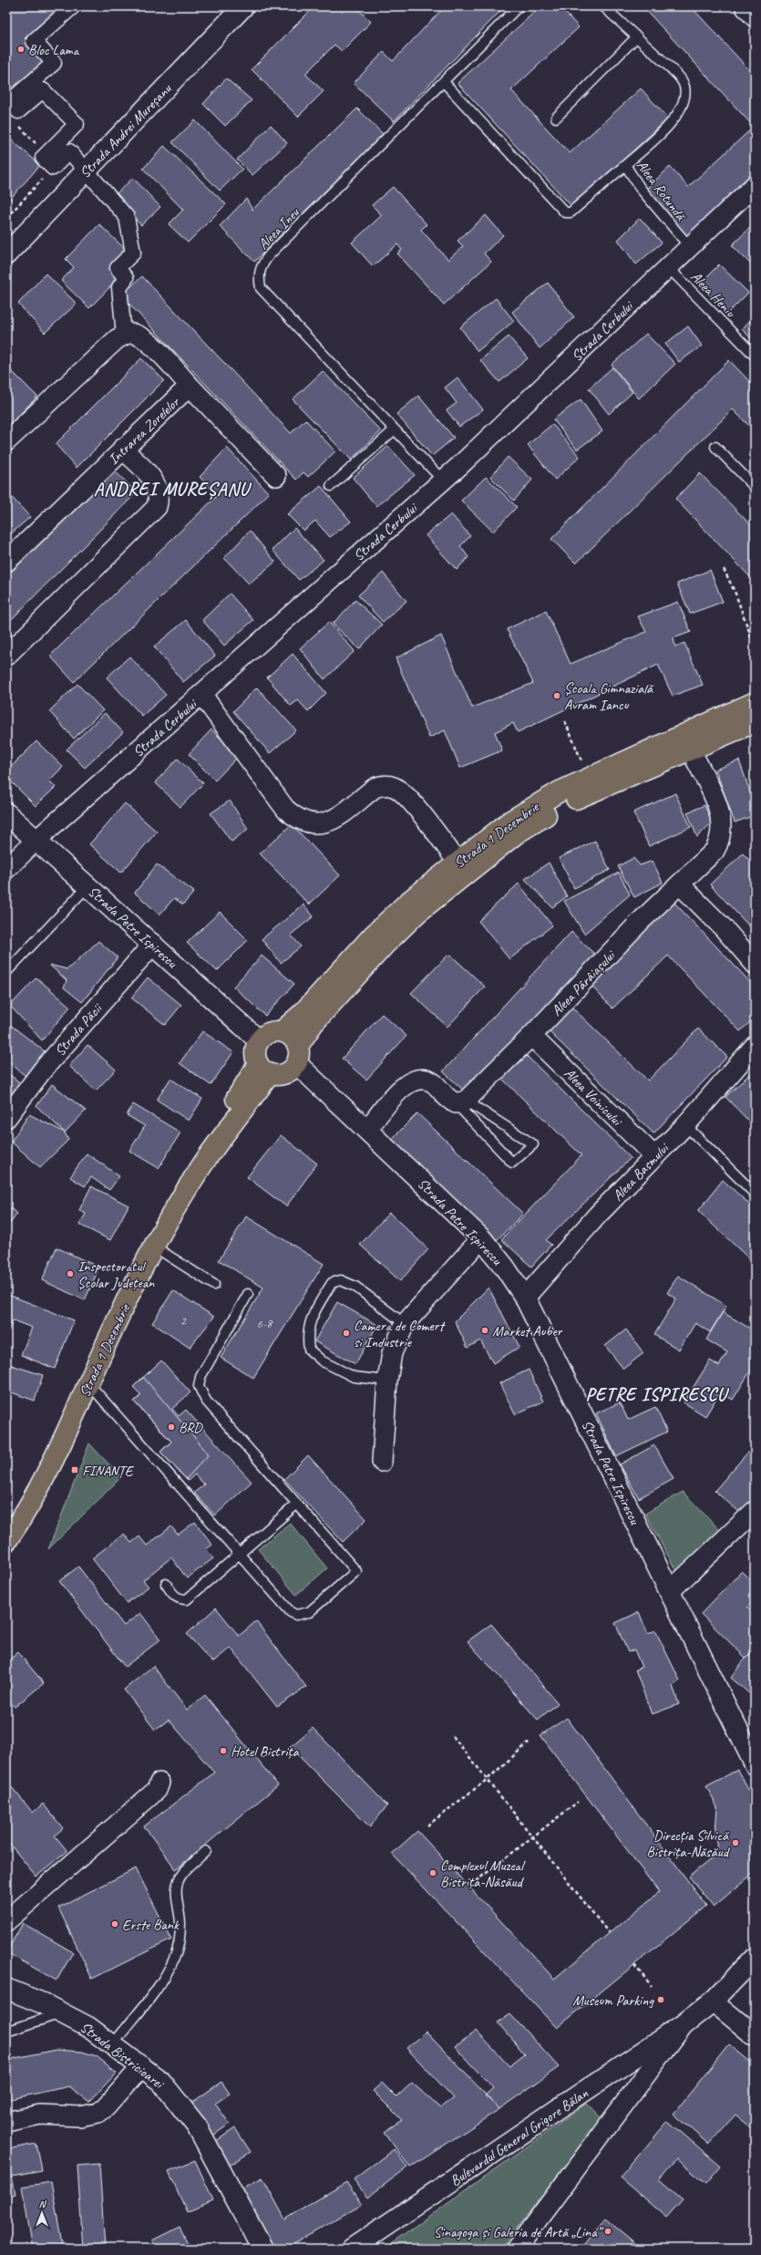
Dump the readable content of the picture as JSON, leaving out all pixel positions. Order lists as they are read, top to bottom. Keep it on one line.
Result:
{"streets":{"main road":["Strada 1 Decembrie"],"street":["Strada Andrei Mureșanu","Strada Cerbului","Intrarea Zorelelor","Strada Petre Ispirescu","Aleea Pârâiașului","Strada Păcii","Aleea Voinicului","Aleea Basmului","Strada Bistricioarei","Bulevardul General Grigore Bălan"],"lane":["Aleea Rotundă","Aleea Ineu","Aleea Heniu"]},"crossings":[["Aleea Rotundă","Strada Cerbului"],["Aleea Ineu","Strada Cerbului"],["Aleea Heniu","Strada Cerbului"],["Strada Cerbului","Strada Petre Ispirescu"],["Strada 1 Decembrie","Strada Petre Ispirescu"],["Strada 1 Decembrie","Aleea Pârâiașului"],["Strada Petre Ispirescu","Strada Păcii"],["Strada Petre Ispirescu","Aleea Basmului"],["Aleea Pârâiașului","Aleea Voinicului"],["Aleea Voinicului","Aleea Basmului"]],"districts":["ANDREI MUREȘANU","PETRE ISPIRESCU"],"places":{"other":["Bloc Lama","Școala Gimnazială Avram Iancu","Inspectoratul Școlar Județean","Market Auber","Camera de Comert si Industrie","BRD","Hotel Bistrița","Direcția Silvică Bistrița-Năsăud","Complexul Muzeal Bistrița-Năsăud","Erste Bank","Museum Parking","Sinagoga și Galeria de Artă „Lina”"],"transit":["FINANȚE"]},"house_numbers":["2","6-8"],"north":"top"}
